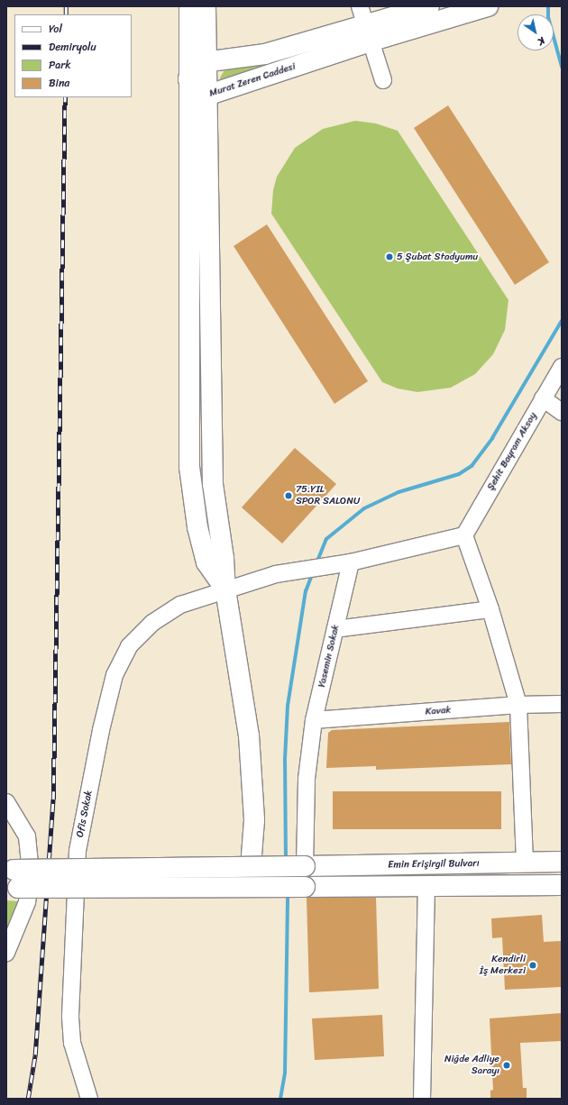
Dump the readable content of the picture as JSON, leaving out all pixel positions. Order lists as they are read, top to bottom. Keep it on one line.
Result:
{"streets":{"main road":["Murat Zeren Caddesi","Emin Erişirgil Bulvarı"],"street":["Şehit Bayram Aksoy","Yasemin Sokak","Kavak","Ofis Sokak"]},"crossings":[["Yasemin Sokak","Kavak"],["Yasemin Sokak","Ofis Sokak"],["Yasemin Sokak","Emin Erişirgil Bulvarı"]],"places":["5 Şubat Stadyumu","75.YIL SPOR SALONU","Kendirli İş Merkezi","Niğde Adliye Sarayı"],"legend":["Yol","Demiryolu","Park","Bina"],"north":"bottom right"}
